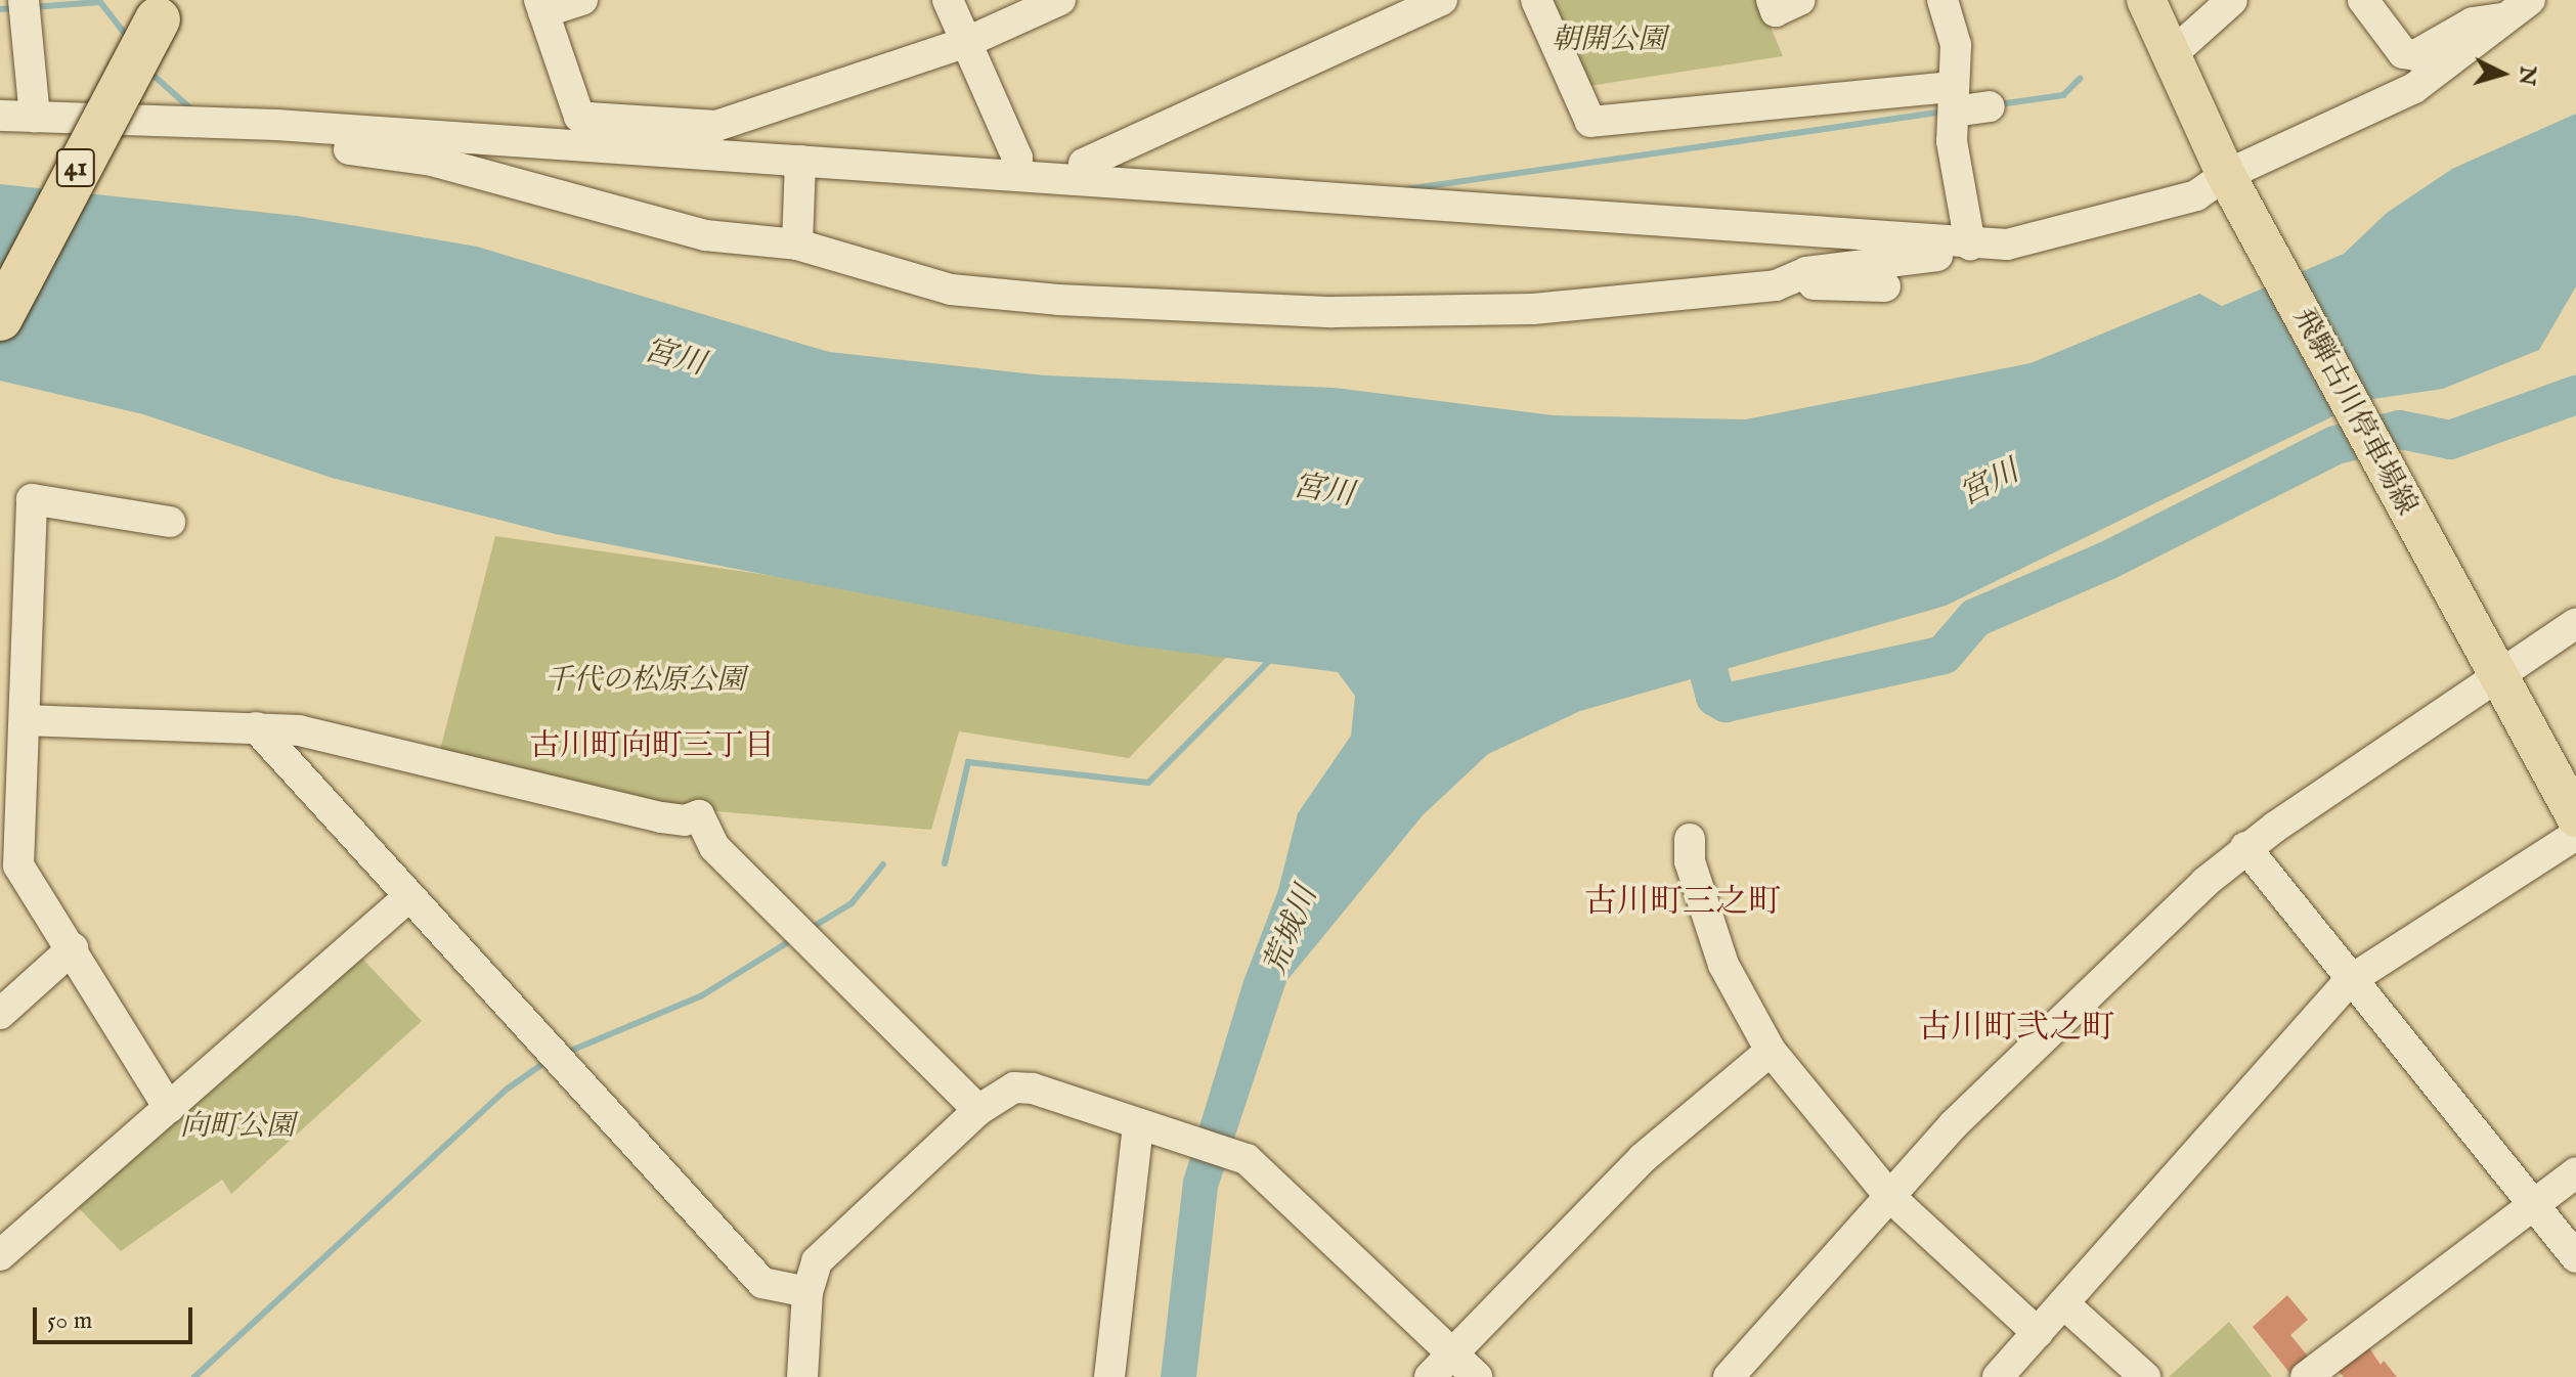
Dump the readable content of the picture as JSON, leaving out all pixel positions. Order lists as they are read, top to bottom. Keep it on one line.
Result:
{"streets":{"highway":["41"],"main road":["飛騨古川停車場線"]},"districts":["古川町向町三丁目","古川町三之町","古川町弐之町"],"water":["宮川","荒城川"],"parks":["朝開公園","千代の松原公園","向町公園"],"scale_bar":"50 m","north":"right"}
